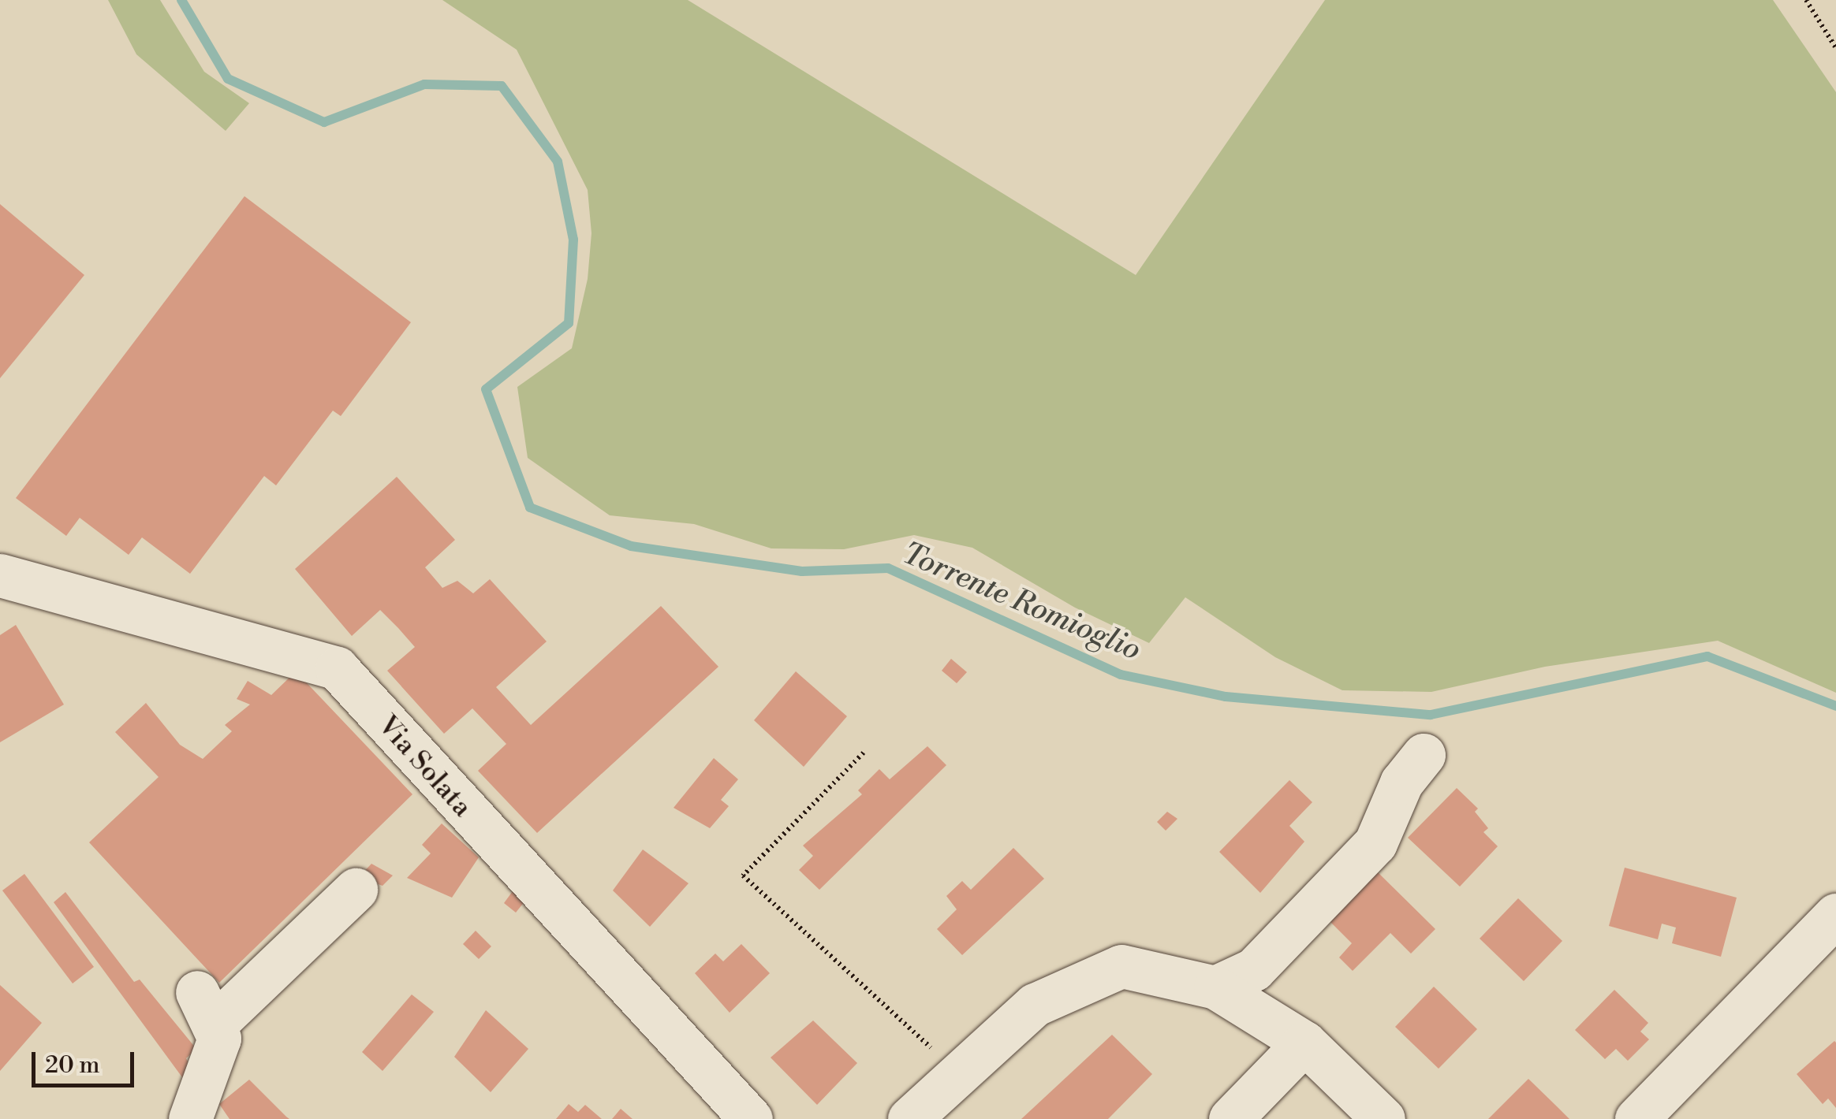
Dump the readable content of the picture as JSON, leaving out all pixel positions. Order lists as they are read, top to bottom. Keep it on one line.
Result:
{"streets":{"street":["Via Solata"]},"water":["Torrente Romioglio"],"scale_bar":"20 m"}
